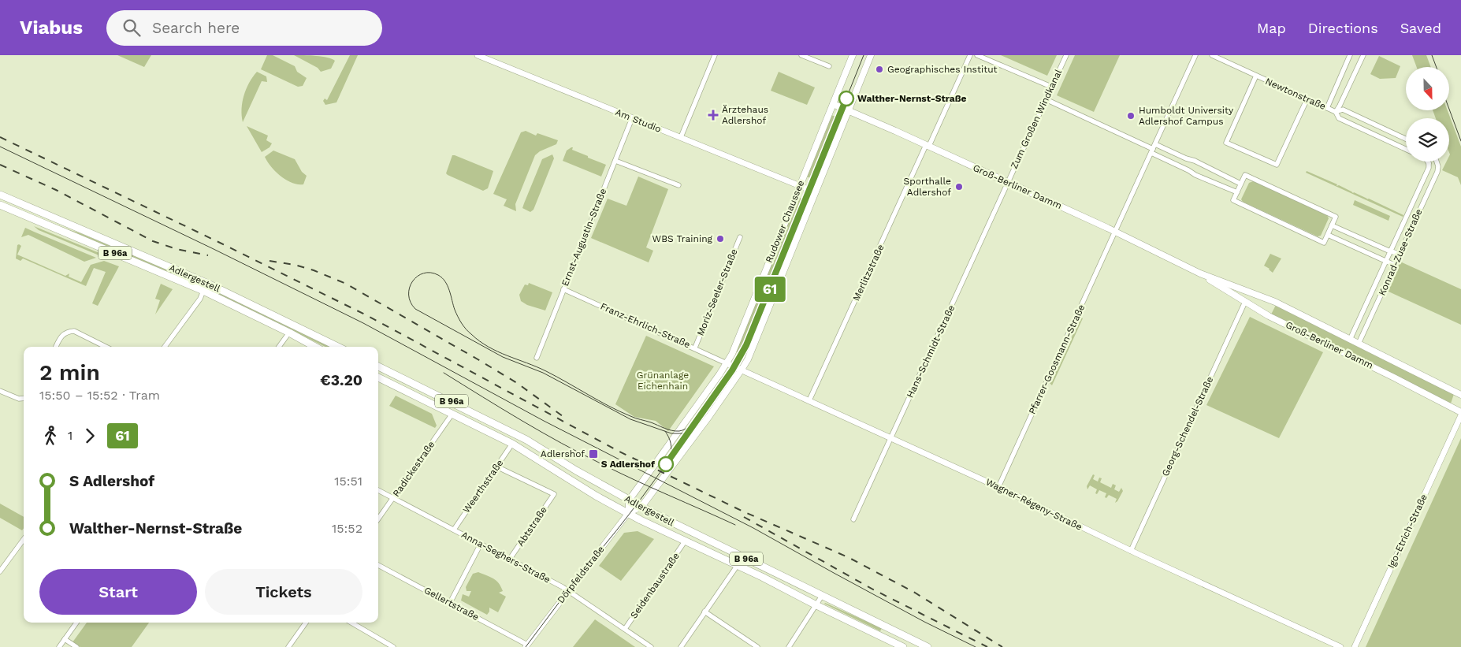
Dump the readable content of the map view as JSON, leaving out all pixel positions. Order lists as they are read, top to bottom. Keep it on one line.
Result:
{"streets":{"main road":["Groß-Berliner Damm","Rudower Chaussee","B 96a","Adlergestell"],"street":["Newtonstraße","Zum Großen Windkanal","Am Studio","Ernst-Augustin-Straße","Konrad-Zuse-Straße","Merlitzstraße","Moriz-Seeler-Straße","Franz-Ehrlich-Straße","Hans-Schmidt-Straße","Pfarrer-Goosmann-Straße","Georg-Schendel-Straße","Radickestraße","Weerthstraße","Wagner-Régeny-Straße","Abtstraße","Igo-Etrich-Straße","Anna-Seghers-Straße","Dörpfeldstraße","Seidenbaustraße","Gellertstraße"]},"crossings":[["Zum Großen Windkanal","Groß-Berliner Damm"],["Zum Großen Windkanal","Hans-Schmidt-Straße"],["Am Studio","Rudower Chaussee"],["Am Studio","Ernst-Augustin-Straße"],["Groß-Berliner Damm","Rudower Chaussee"],["Groß-Berliner Damm","Konrad-Zuse-Straße"],["Groß-Berliner Damm","Merlitzstraße"],["Groß-Berliner Damm","Hans-Schmidt-Straße"],["Groß-Berliner Damm","Pfarrer-Goosmann-Straße"],["Groß-Berliner Damm","Georg-Schendel-Straße"],["Rudower Chaussee","Adlergestell"],["Rudower Chaussee","Franz-Ehrlich-Straße"],["Rudower Chaussee","Wagner-Régeny-Straße"],["Ernst-Augustin-Straße","Franz-Ehrlich-Straße"],["Merlitzstraße","Wagner-Régeny-Straße"],["Adlergestell","Radickestraße"],["Adlergestell","Weerthstraße"],["Adlergestell","Dörpfeldstraße"],["Adlergestell","Seidenbaustraße"],["Moriz-Seeler-Straße","Franz-Ehrlich-Straße"],["Franz-Ehrlich-Straße","Wagner-Régeny-Straße"],["Hans-Schmidt-Straße","Wagner-Régeny-Straße"],["Pfarrer-Goosmann-Straße","Wagner-Régeny-Straße"],["Georg-Schendel-Straße","Wagner-Régeny-Straße"],["Radickestraße","Anna-Seghers-Straße"],["Weerthstraße","Abtstraße"],["Weerthstraße","Anna-Seghers-Straße"],["Abtstraße","Anna-Seghers-Straße"],["Anna-Seghers-Straße","Dörpfeldstraße"],["Anna-Seghers-Straße","Seidenbaustraße"],["Dörpfeldstraße","Gellertstraße"]],"parks":["Grünanlage Eichenhain"],"places":{"other":["Geographisches Institut","Walther-Nernst-Straße","Humboldt University Adlershof Campus","Sporthalle Adlershof","WBS Training","S Adlershof"],"health":["Ärztehaus Adlershof"],"transit":["Adlershof"]},"lines":["tram line 61"],"north":"bottom","page":{"header":"Viabus","search":"Search here","nav":["Map","Directions","Saved"],"on_map":"61","heading":["2 min","15:50 – 15:52 · Tram","€3.20"],"legs":["1","61"],"list":[{"name":"S Adlershof","value":"15:51"},{"name":"Walther-Nernst-Straße","value":"15:52"}],"buttons":["Start","Tickets"]}}
